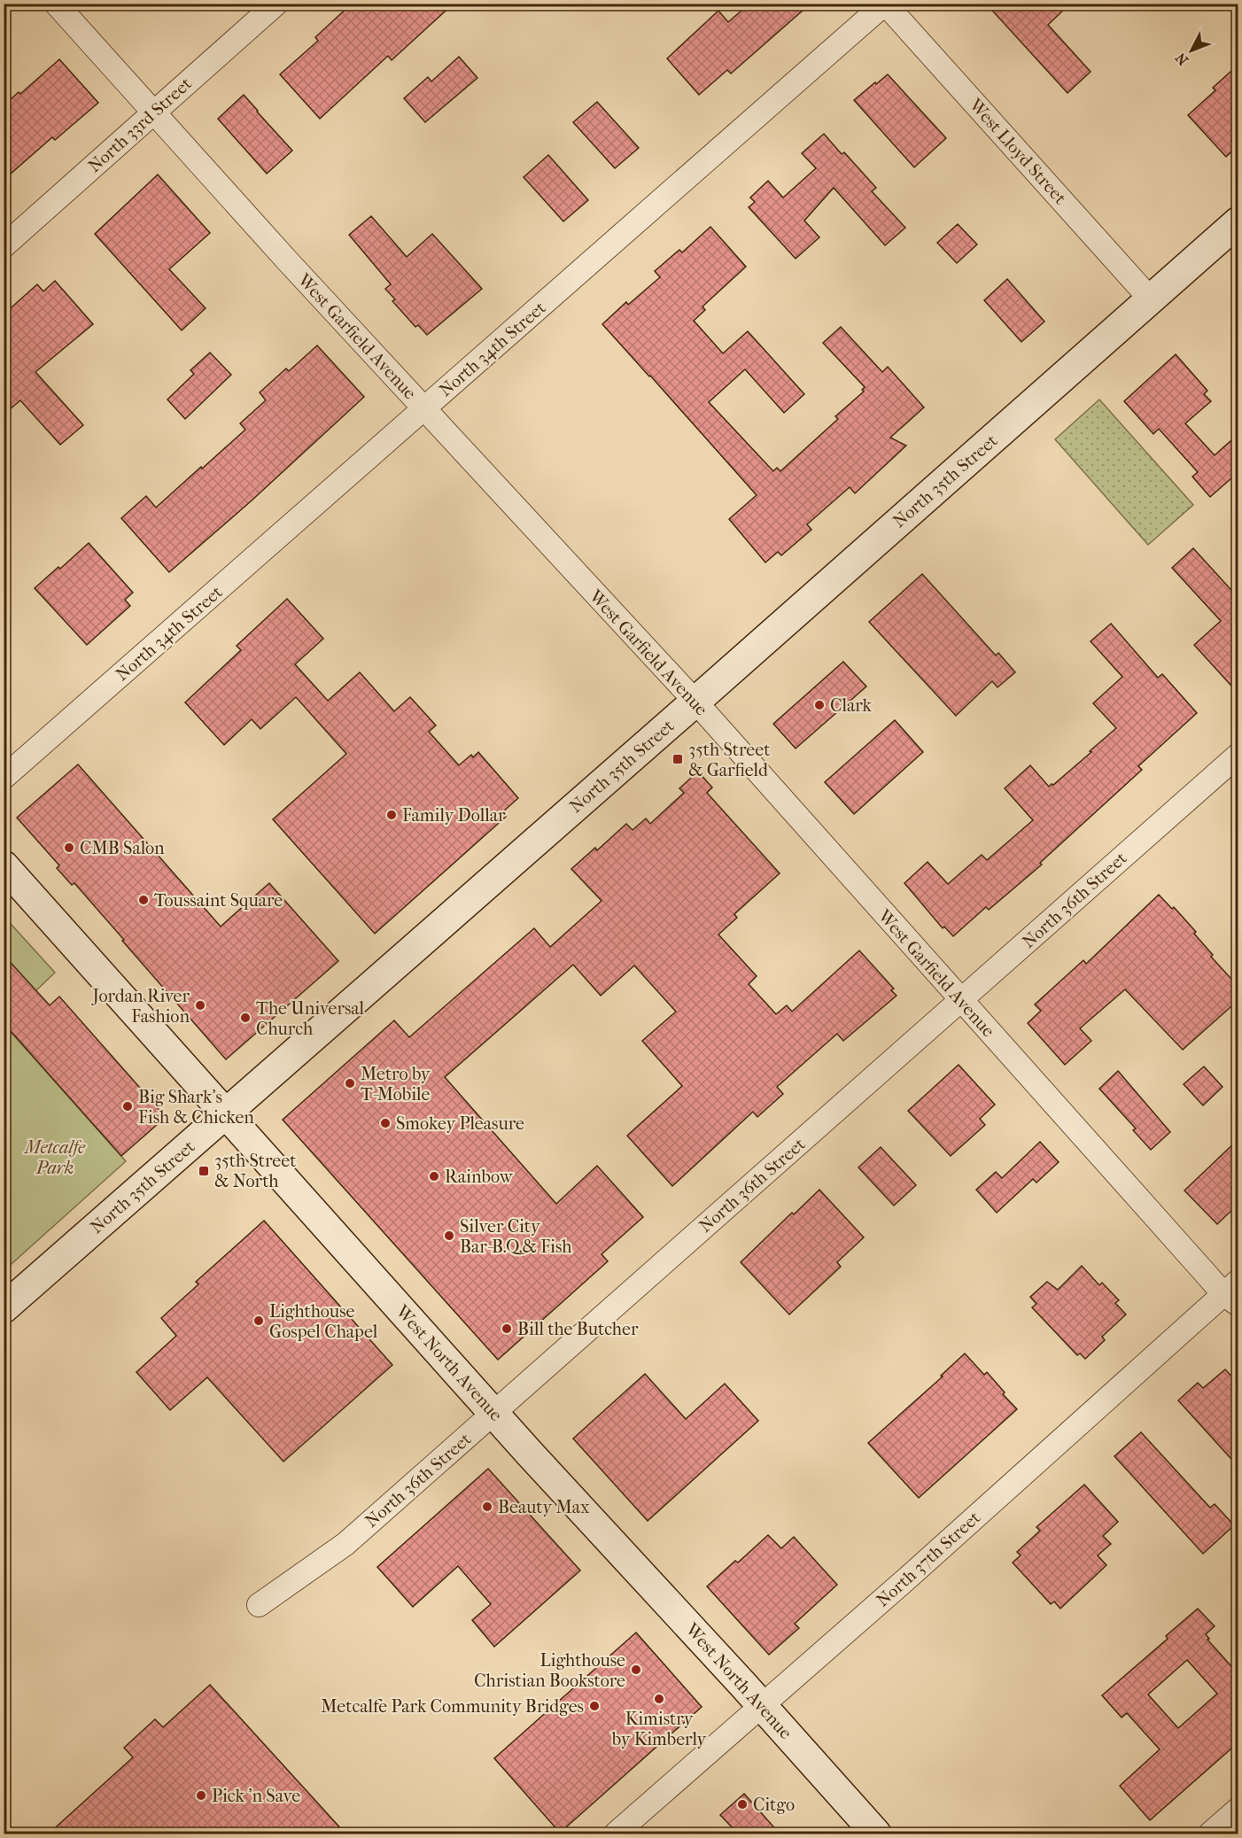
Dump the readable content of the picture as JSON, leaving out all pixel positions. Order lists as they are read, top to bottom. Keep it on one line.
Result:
{"streets":{"main road":["North 35th Street","West North Avenue"],"street":["North 33rd Street","West Lloyd Street","West Garfield Avenue","North 34th Street","North 36th Street","North 37th Street"]},"crossings":[["North 33rd Street","West Garfield Avenue"],["West Lloyd Street","North 34th Street"],["West Lloyd Street","North 35th Street"],["West Garfield Avenue","North 34th Street"],["West Garfield Avenue","North 35th Street"],["West Garfield Avenue","North 36th Street"],["West Garfield Avenue","North 37th Street"],["North 35th Street","West North Avenue"],["North 36th Street","West North Avenue"],["West North Avenue","North 37th Street"]],"parks":["Metcalfe Park"],"places":{"other":["Clark","Family Dollar","CMB Salon","Toussaint Square","Jordan River Fashion","The Universal Church","Metro by T-Mobile","Big Shark's Fish & Chicken","Smokey Pleasure","Rainbow","Silver City Bar-B.Q.& Fish","Lighthouse Gospel Chapel","Bill the Butcher","Beauty Max","Lighthouse Christian Bookstore","Kimistry by Kimberly","Metcalfe Park Community Bridges","Pick 'n Save","Citgo"],"transit":["35th Street & Garfield","35th Street & North"]},"north":"bottom left"}
